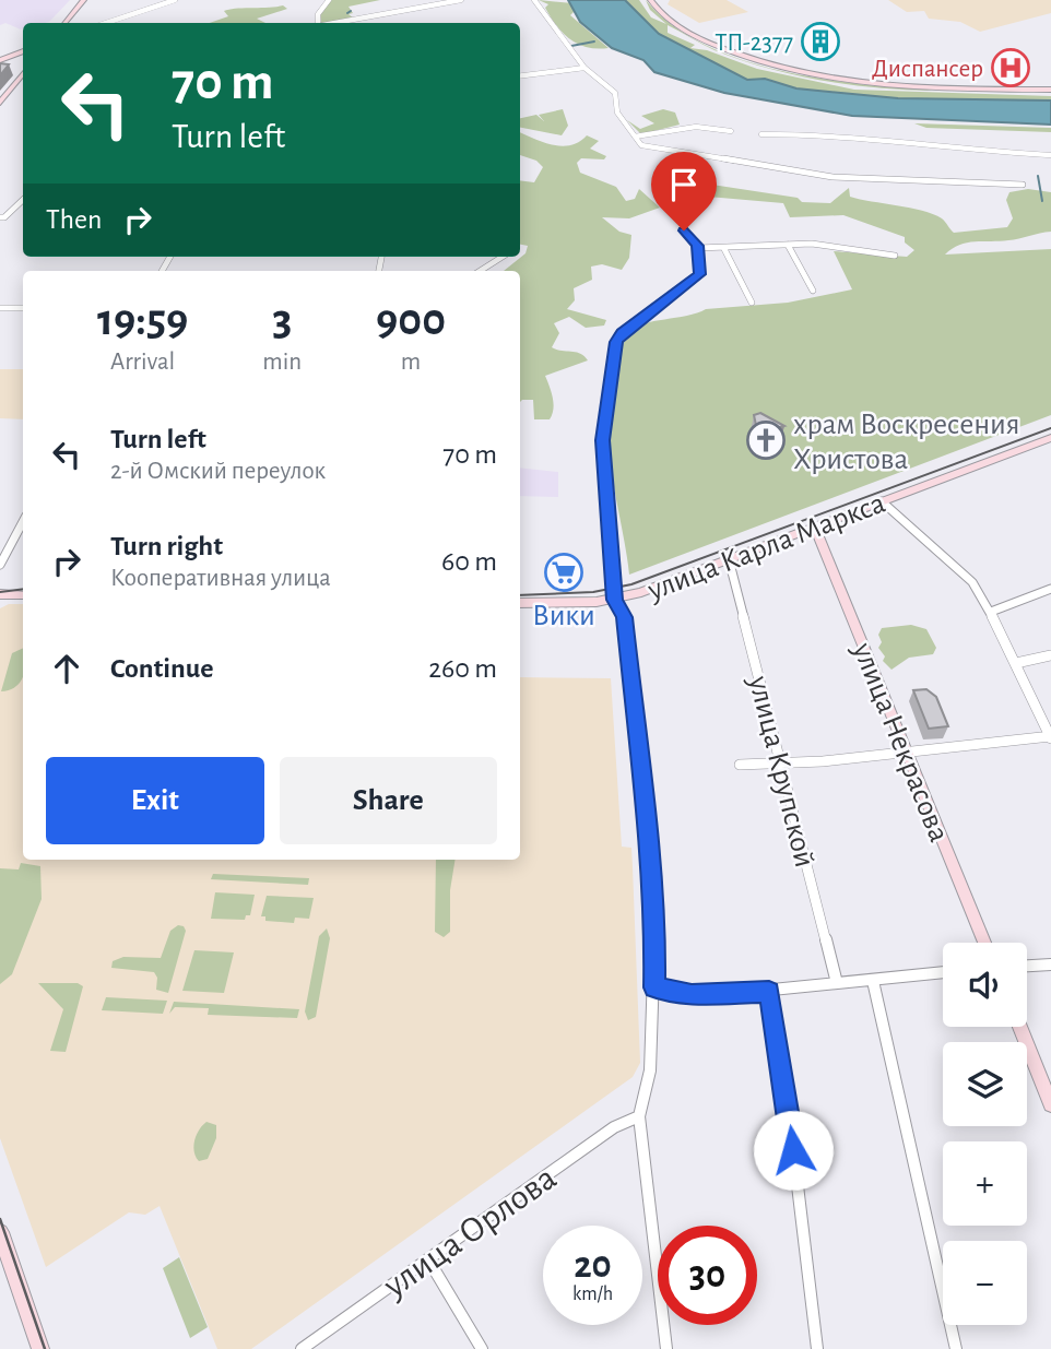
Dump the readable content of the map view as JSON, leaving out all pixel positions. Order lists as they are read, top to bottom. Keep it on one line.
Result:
{"streets":{"street":["улица Карла Маркса","улица Некрасова","улица Крупской","улица Орлова"]},"crossings":[["улица Карла Маркса","улица Некрасова"],["улица Карла Маркса","улица Крупской"]],"places":{"building":["ТП-2377"],"hospital":["Диспансер"],"church":["храм Воскресения Христова"],"supermarket":["Вики"]},"page":{"turn":["70 m","Turn left"],"then":"Then","eta":["19:59","Arrival","3","min","900","m"],"list":[{"name":"Turn left","note":"2-й Омский переулок","value":"70 m"},{"name":"Turn right","note":"Кооперативная улица","value":"60 m"},{"name":"Continue","value":"260 m"}],"buttons":["Exit","Share"],"map_buttons":["+","−"],"speed":"20 km/h","limit":"30"}}
